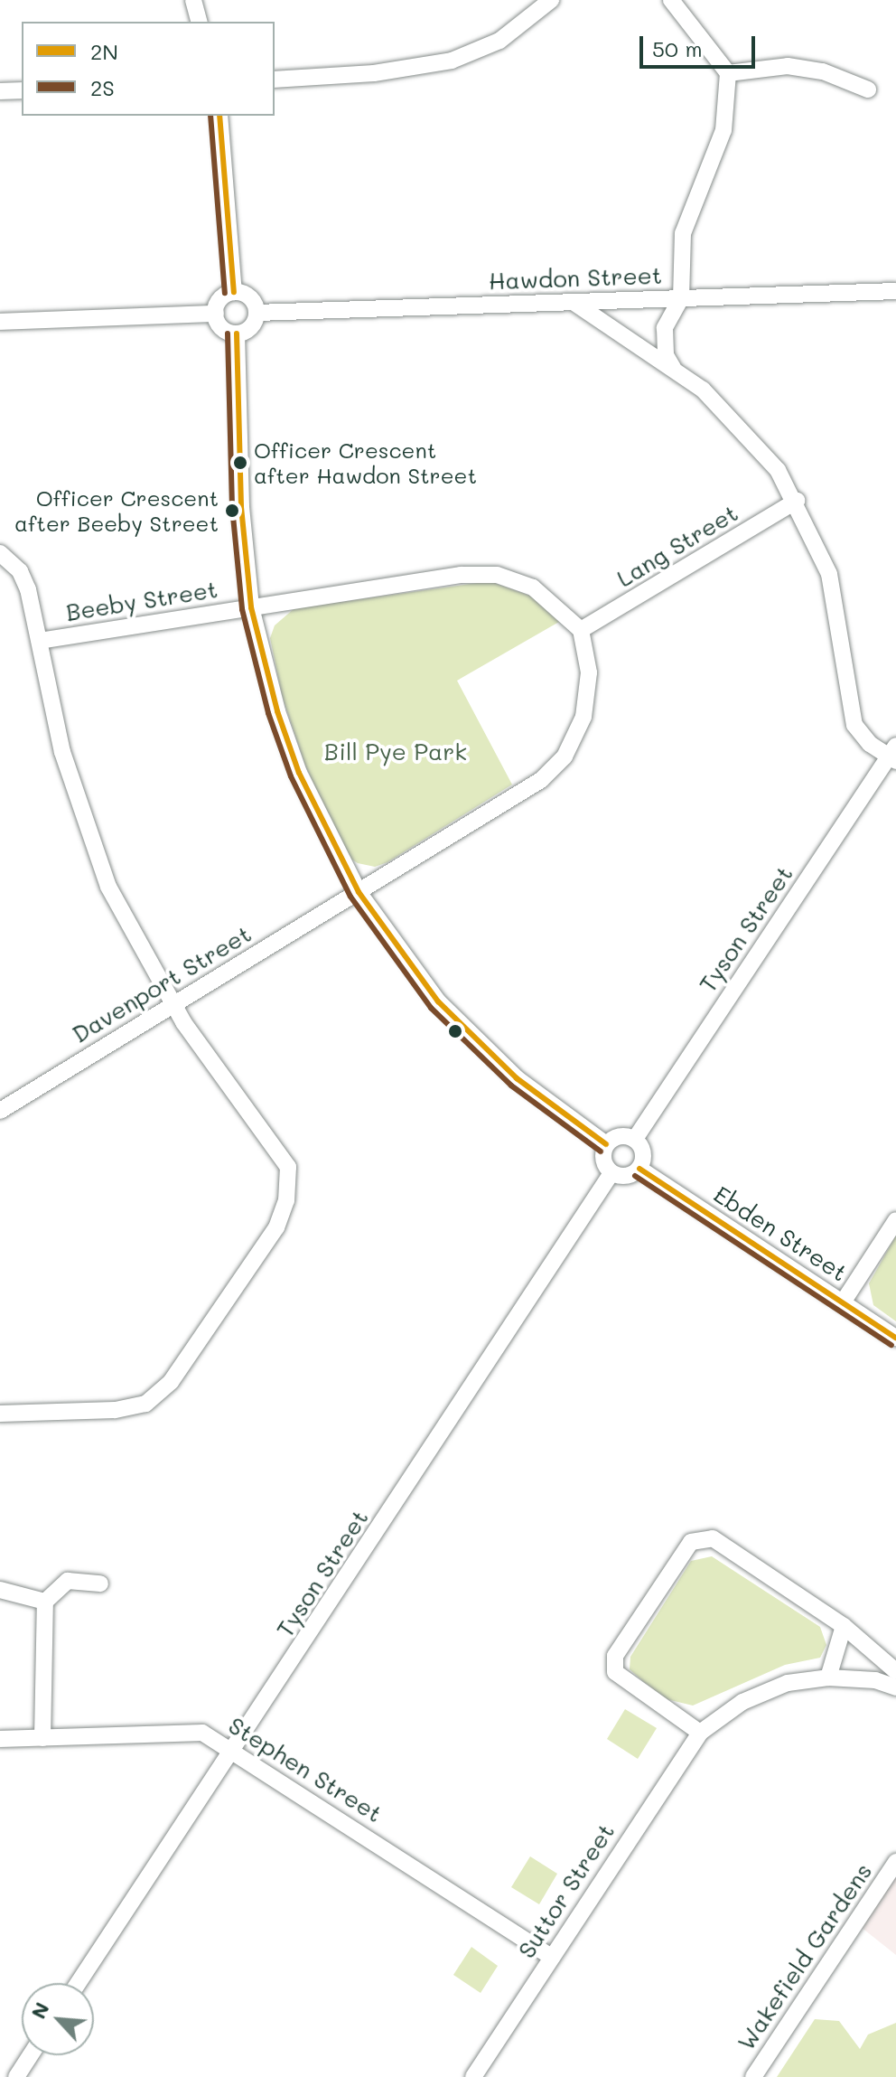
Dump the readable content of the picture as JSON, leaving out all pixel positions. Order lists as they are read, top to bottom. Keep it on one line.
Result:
{"streets":{"street":["Hawdon Street","Lang Street","Beeby Street","Tyson Street","Davenport Street","Ebden Street","Stephen Street","Suttor Street","Wakefield Gardens"]},"crossings":[["Lang Street","Beeby Street"],["Lang Street","Davenport Street"],["Beeby Street","Davenport Street"],["Tyson Street","Ebden Street"],["Tyson Street","Stephen Street"],["Stephen Street","Suttor Street"]],"parks":["Bill Pye Park"],"places":["Officer Crescent after Hawdon Street","Officer Crescent after Beeby Street"],"lines":["transit line 2N","transit line 2S"],"legend":["2N","2S"],"scale_bar":"50 m","north":"top left"}
